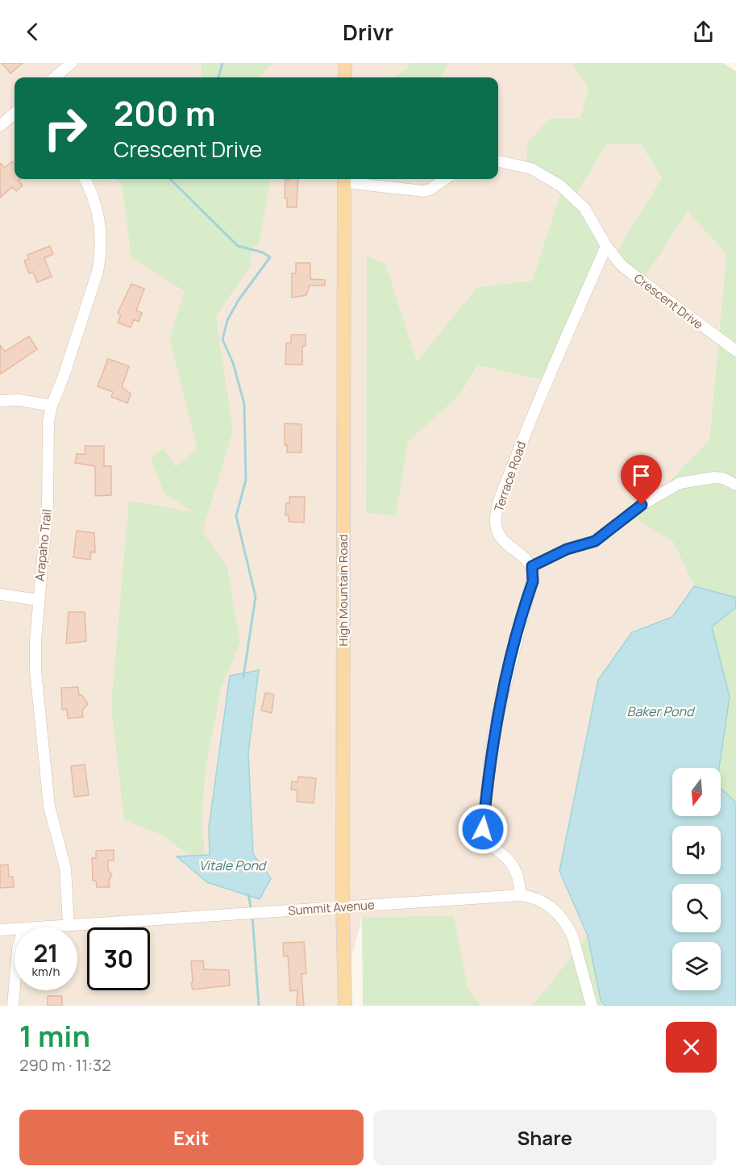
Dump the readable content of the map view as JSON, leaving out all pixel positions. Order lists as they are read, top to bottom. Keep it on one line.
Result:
{"streets":{"main road":["High Mountain Road"],"street":["Crescent Drive","Terrace Road","Arapaho Trail","Summit Avenue"]},"crossings":[["Crescent Drive","Terrace Road"],["Arapaho Trail","Summit Avenue"],["High Mountain Road","Summit Avenue"]],"water":["Baker Pond","Vitale Pond"],"north":"bottom","page":{"header":"Drivr","turn":["200 m","Crescent Drive"],"speed":"21 km/h","limit":"30","heading":["1 min","290 m · 11:32"],"buttons":["Exit","Share"]}}
